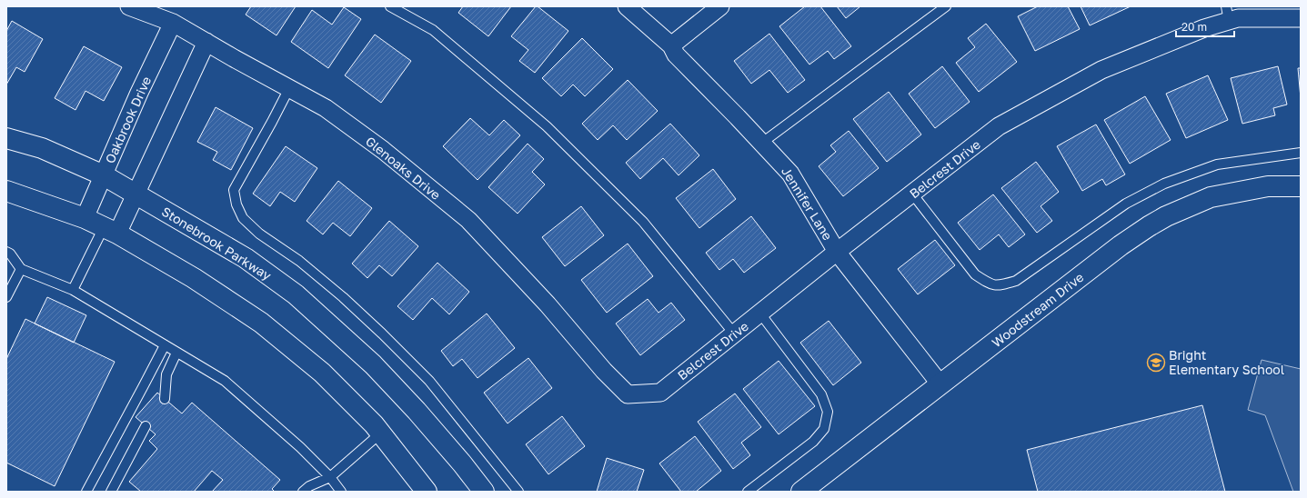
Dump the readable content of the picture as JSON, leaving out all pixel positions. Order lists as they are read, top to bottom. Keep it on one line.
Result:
{"streets":{"main road":["Stonebrook Parkway","Woodstream Drive"],"street":["Oakbrook Drive","Glenoaks Drive","Belcrest Drive","Jennifer Lane"]},"crossings":[["Oakbrook Drive","Glenoaks Drive"],["Oakbrook Drive","Stonebrook Parkway"],["Glenoaks Drive","Belcrest Drive"],["Belcrest Drive","Jennifer Lane"],["Jennifer Lane","Woodstream Drive"]],"places":{"school or university":["Bright Elementary School"]},"scale_bar":"20 m"}
